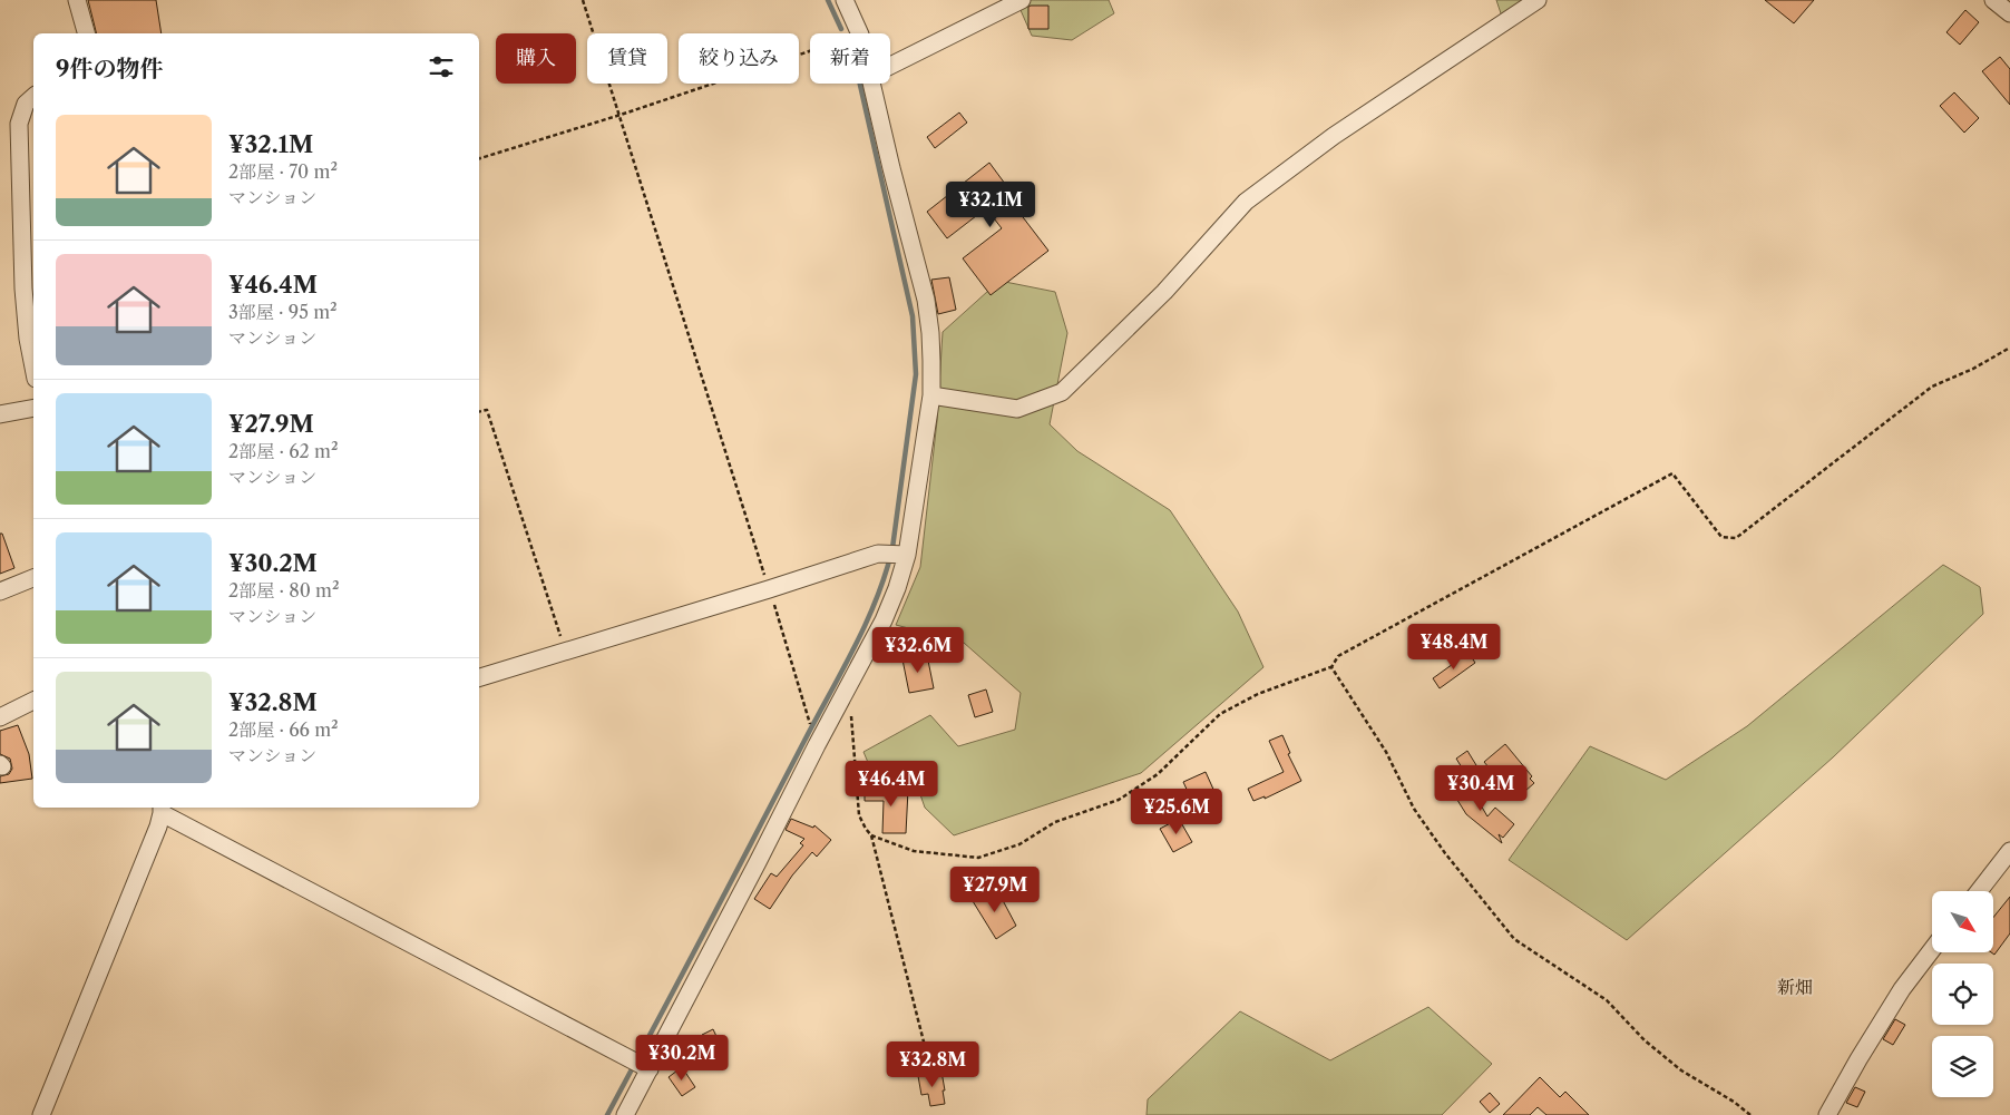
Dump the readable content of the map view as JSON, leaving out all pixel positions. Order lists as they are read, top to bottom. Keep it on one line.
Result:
{"districts":["新畑"],"north":"bottom right","page":{"chip":["購入","賃貸","絞り込み","新着"],"heading":"9件の物件","list":[{"name":"¥32.1M","note":"2部屋 · 70 m² · マンション"},{"name":"¥46.4M","note":"3部屋 · 95 m² · マンション"},{"name":"¥27.9M","note":"2部屋 · 62 m² · マンション"},{"name":"¥30.2M","note":"2部屋 · 80 m² · マンション"},{"name":"¥32.8M","note":"2部屋 · 66 m² · マンション"}],"price":["¥32.1M","¥48.4M","¥32.6M","¥46.4M","¥30.4M","¥25.6M","¥27.9M","¥30.2M","¥32.8M"]}}
